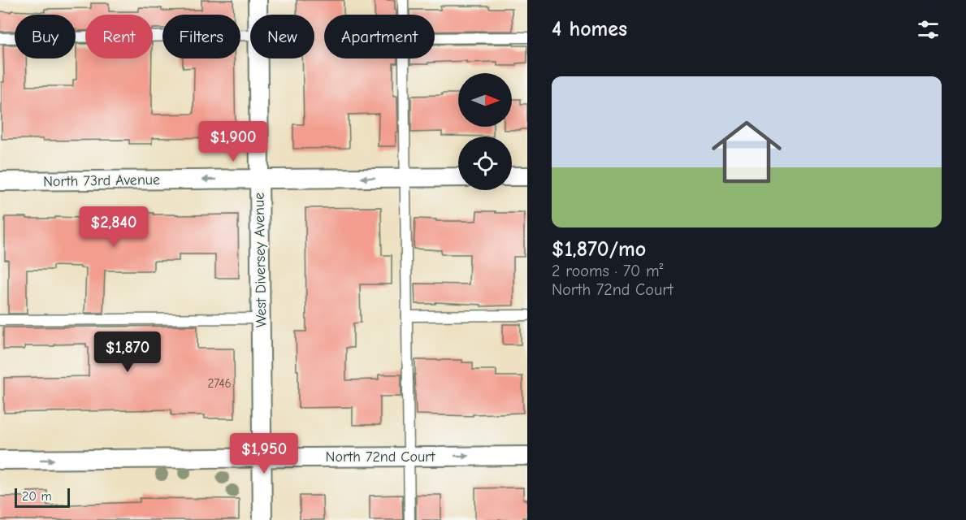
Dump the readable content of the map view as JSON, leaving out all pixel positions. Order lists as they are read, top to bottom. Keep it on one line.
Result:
{"streets":{"street":["North 73rd Avenue","West Diversey Avenue","North 72nd Court"]},"crossings":[["North 73rd Avenue","West Diversey Avenue"],["West Diversey Avenue","North 72nd Court"]],"one_way":["North 73rd Avenue","North 72nd Court"],"house_numbers":["2746"],"scale_bar":"20 m","north":"right","page":{"heading":"4 homes","chip":["Buy","Rent","Filters","New","Apartment"],"list":[{"name":"$1,870/mo","note":"2 rooms · 70 m² · North 72nd Court"}],"price":["$1,900","$2,840","$1,870","$1,950"],"scale":"20 m"}}
